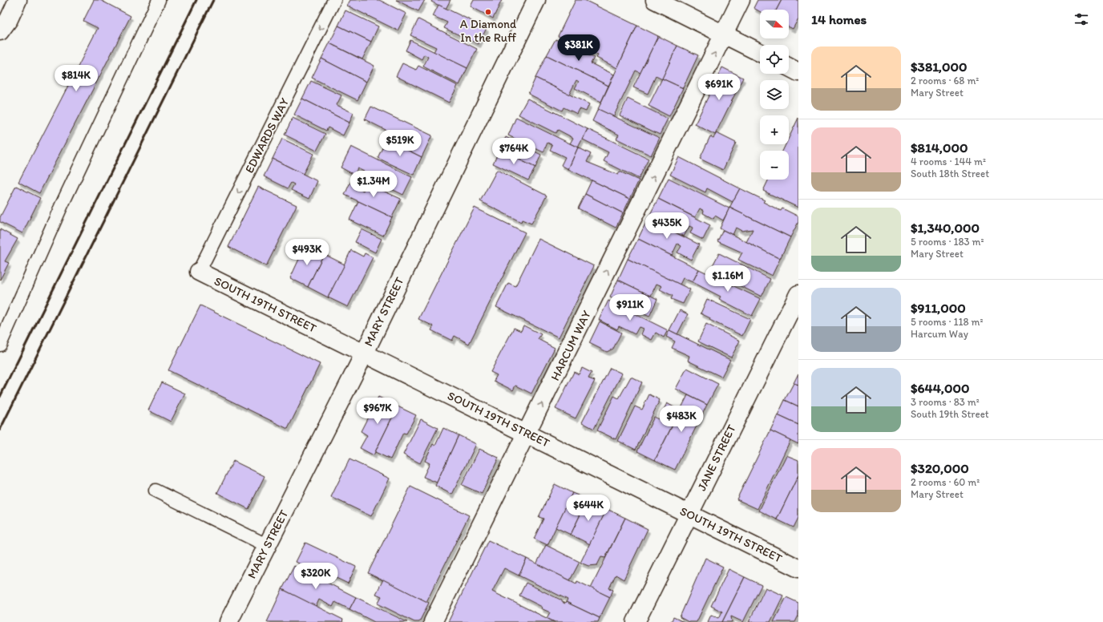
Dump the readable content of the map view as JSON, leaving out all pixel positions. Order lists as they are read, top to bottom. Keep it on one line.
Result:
{"streets":{"street":["SOUTH 19TH STREET","MARY STREET","HARCUM WAY","JANE STREET"],"lane":["EDWARDS WAY"]},"crossings":[["EDWARDS WAY","SOUTH 19TH STREET"],["SOUTH 19TH STREET","MARY STREET"],["SOUTH 19TH STREET","HARCUM WAY"],["SOUTH 19TH STREET","JANE STREET"]],"one_way":["EDWARDS WAY","HARCUM WAY"],"places":["A Diamond In the Ruff"],"north":"right","page":{"heading":"14 homes","map_buttons":["+","−"],"price":["$381K","$814K","$691K","$519K","$764K","$1.34M","$435K","$493K","$1.16M","$911K","$967K","$483K","$644K","$320K"],"list":[{"name":"$381,000","note":"2 rooms · 68 m² · Mary Street"},{"name":"$814,000","note":"4 rooms · 144 m² · South 18th Street"},{"name":"$1,340,000","note":"5 rooms · 183 m² · Mary Street"},{"name":"$911,000","note":"5 rooms · 118 m² · Harcum Way"},{"name":"$644,000","note":"3 rooms · 83 m² · South 19th Street"},{"name":"$320,000","note":"2 rooms · 60 m² · Mary Street"}]}}
